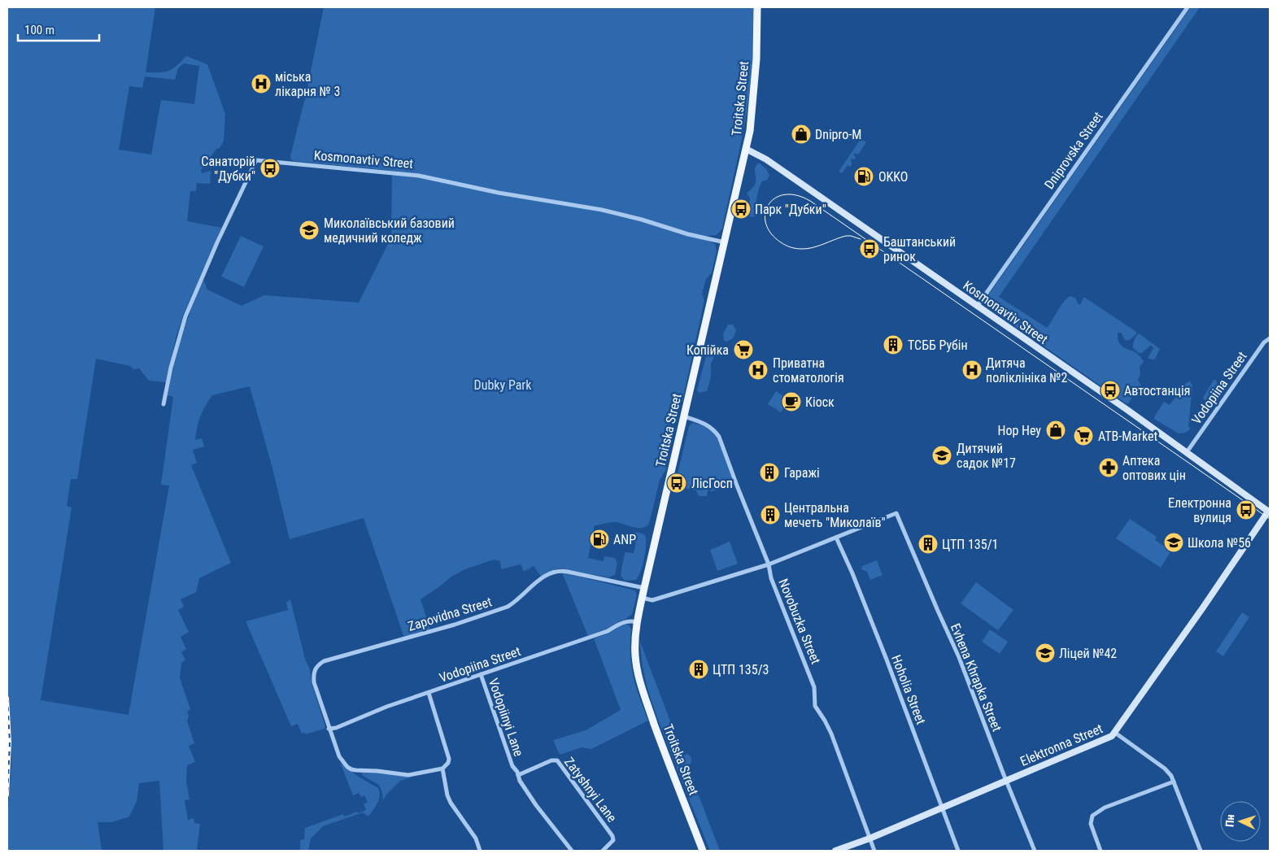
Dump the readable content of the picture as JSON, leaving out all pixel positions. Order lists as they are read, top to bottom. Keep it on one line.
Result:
{"streets":{"main road":["Troitska Street","Kosmonavtiv Street","Elektronna Street"],"street":["Dniprovska Street","Vodopiina Street","Zapovidna Street","Novobuzka Street","Evhena Khrapka Street","Hoholia Street","Vodopiinyi Lane","Zatyshnyi Lane"]},"crossings":[["Troitska Street","Kosmonavtiv Street"],["Troitska Street","Vodopiina Street"],["Troitska Street","Zapovidna Street"],["Troitska Street","Novobuzka Street"],["Dniprovska Street","Kosmonavtiv Street"],["Kosmonavtiv Street","Vodopiina Street"],["Kosmonavtiv Street","Elektronna Street"],["Vodopiina Street","Zapovidna Street"],["Vodopiina Street","Vodopiinyi Lane"],["Novobuzka Street","Elektronna Street"],["Evhena Khrapka Street","Hoholia Street"],["Evhena Khrapka Street","Elektronna Street"],["Hoholia Street","Elektronna Street"],["Vodopiinyi Lane","Zatyshnyi Lane"]],"parks":["Dubky Park"],"places":{"hospital":["міська лікарня № 3","Приватна стоматологія","Дитяча поліклініка №2"],"shop":["Dnipro-M","Hop Hey"],"bus stop":["Санаторій \"Дубки\"","Парк \"Дубки\"","Баштанський ринок","Автостанція","ЛісГосп","Електронна вулиця"],"fuel station":["OKKO","ANP"],"school or university":["Миколаївський базовий медичний коледж","Дитячий садок №17","Школа №56","Ліцей №42"],"building":["ТСББ Рубін","Гаражі","Центральна мечеть \"Миколаїв\"","ЦТП 135/1","ЦТП 135/3"],"supermarket":["Копійка","ATB-Market"],"cafe":["Кіоск"],"pharmacy":["Аптека оптових цін"]},"scale_bar":"100 m","north":"left"}
